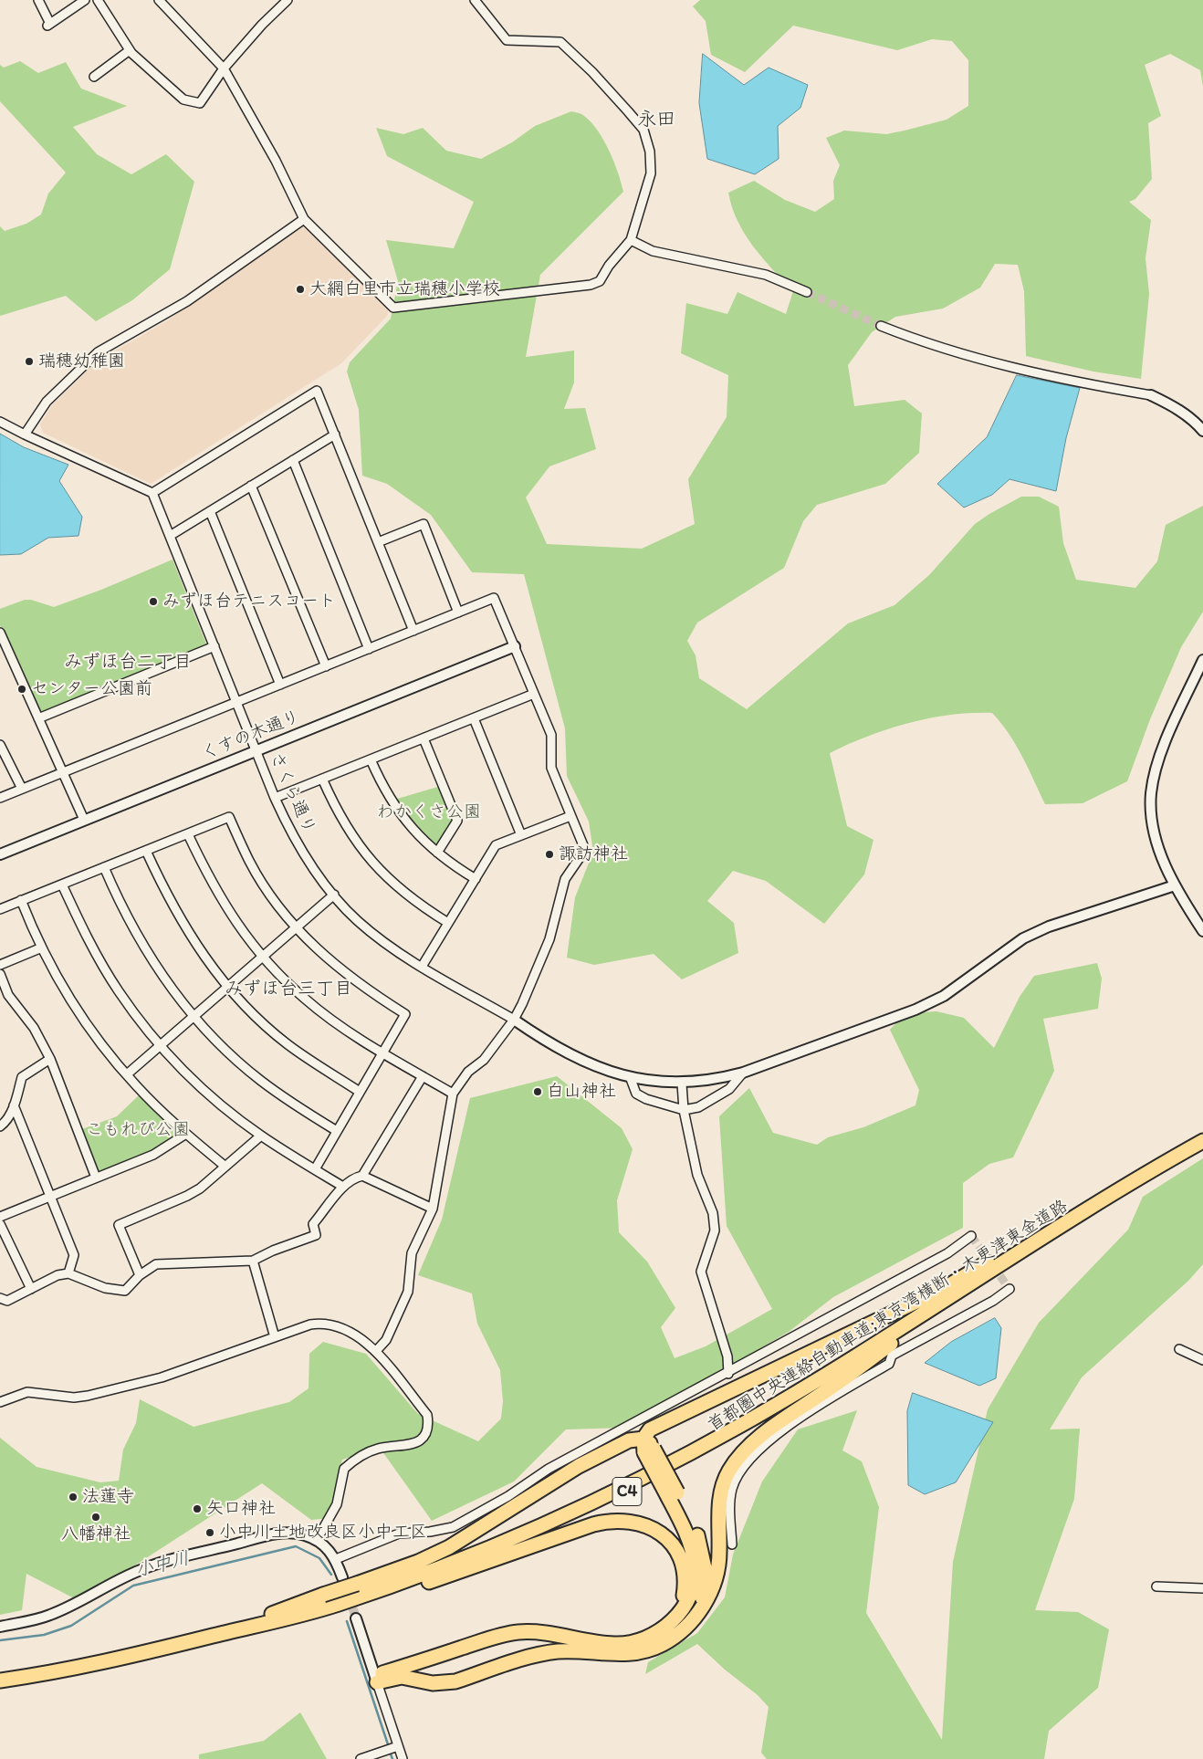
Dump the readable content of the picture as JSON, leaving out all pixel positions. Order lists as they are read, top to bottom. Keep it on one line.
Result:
{"streets":{"highway":["首都圏中央連絡自動車道;東京湾横断・木更津東金道路","C4"],"street":["くすの木通り","さくら通り"]},"crossings":[["くすの木通り","さくら通り"]],"districts":["永田","みずほ台二丁目","みずほ台三丁目"],"water":["小中川"],"parks":["わかくさ公園","こもれび公園"],"places":["大網白里市立瑞穂小学校","瑞穂幼稚園","みずほ台テニスコート","センター公園前","諏訪神社","白山神社","法蓮寺","矢口神社","八幡神社","小中川土地改良区小中工区"]}
